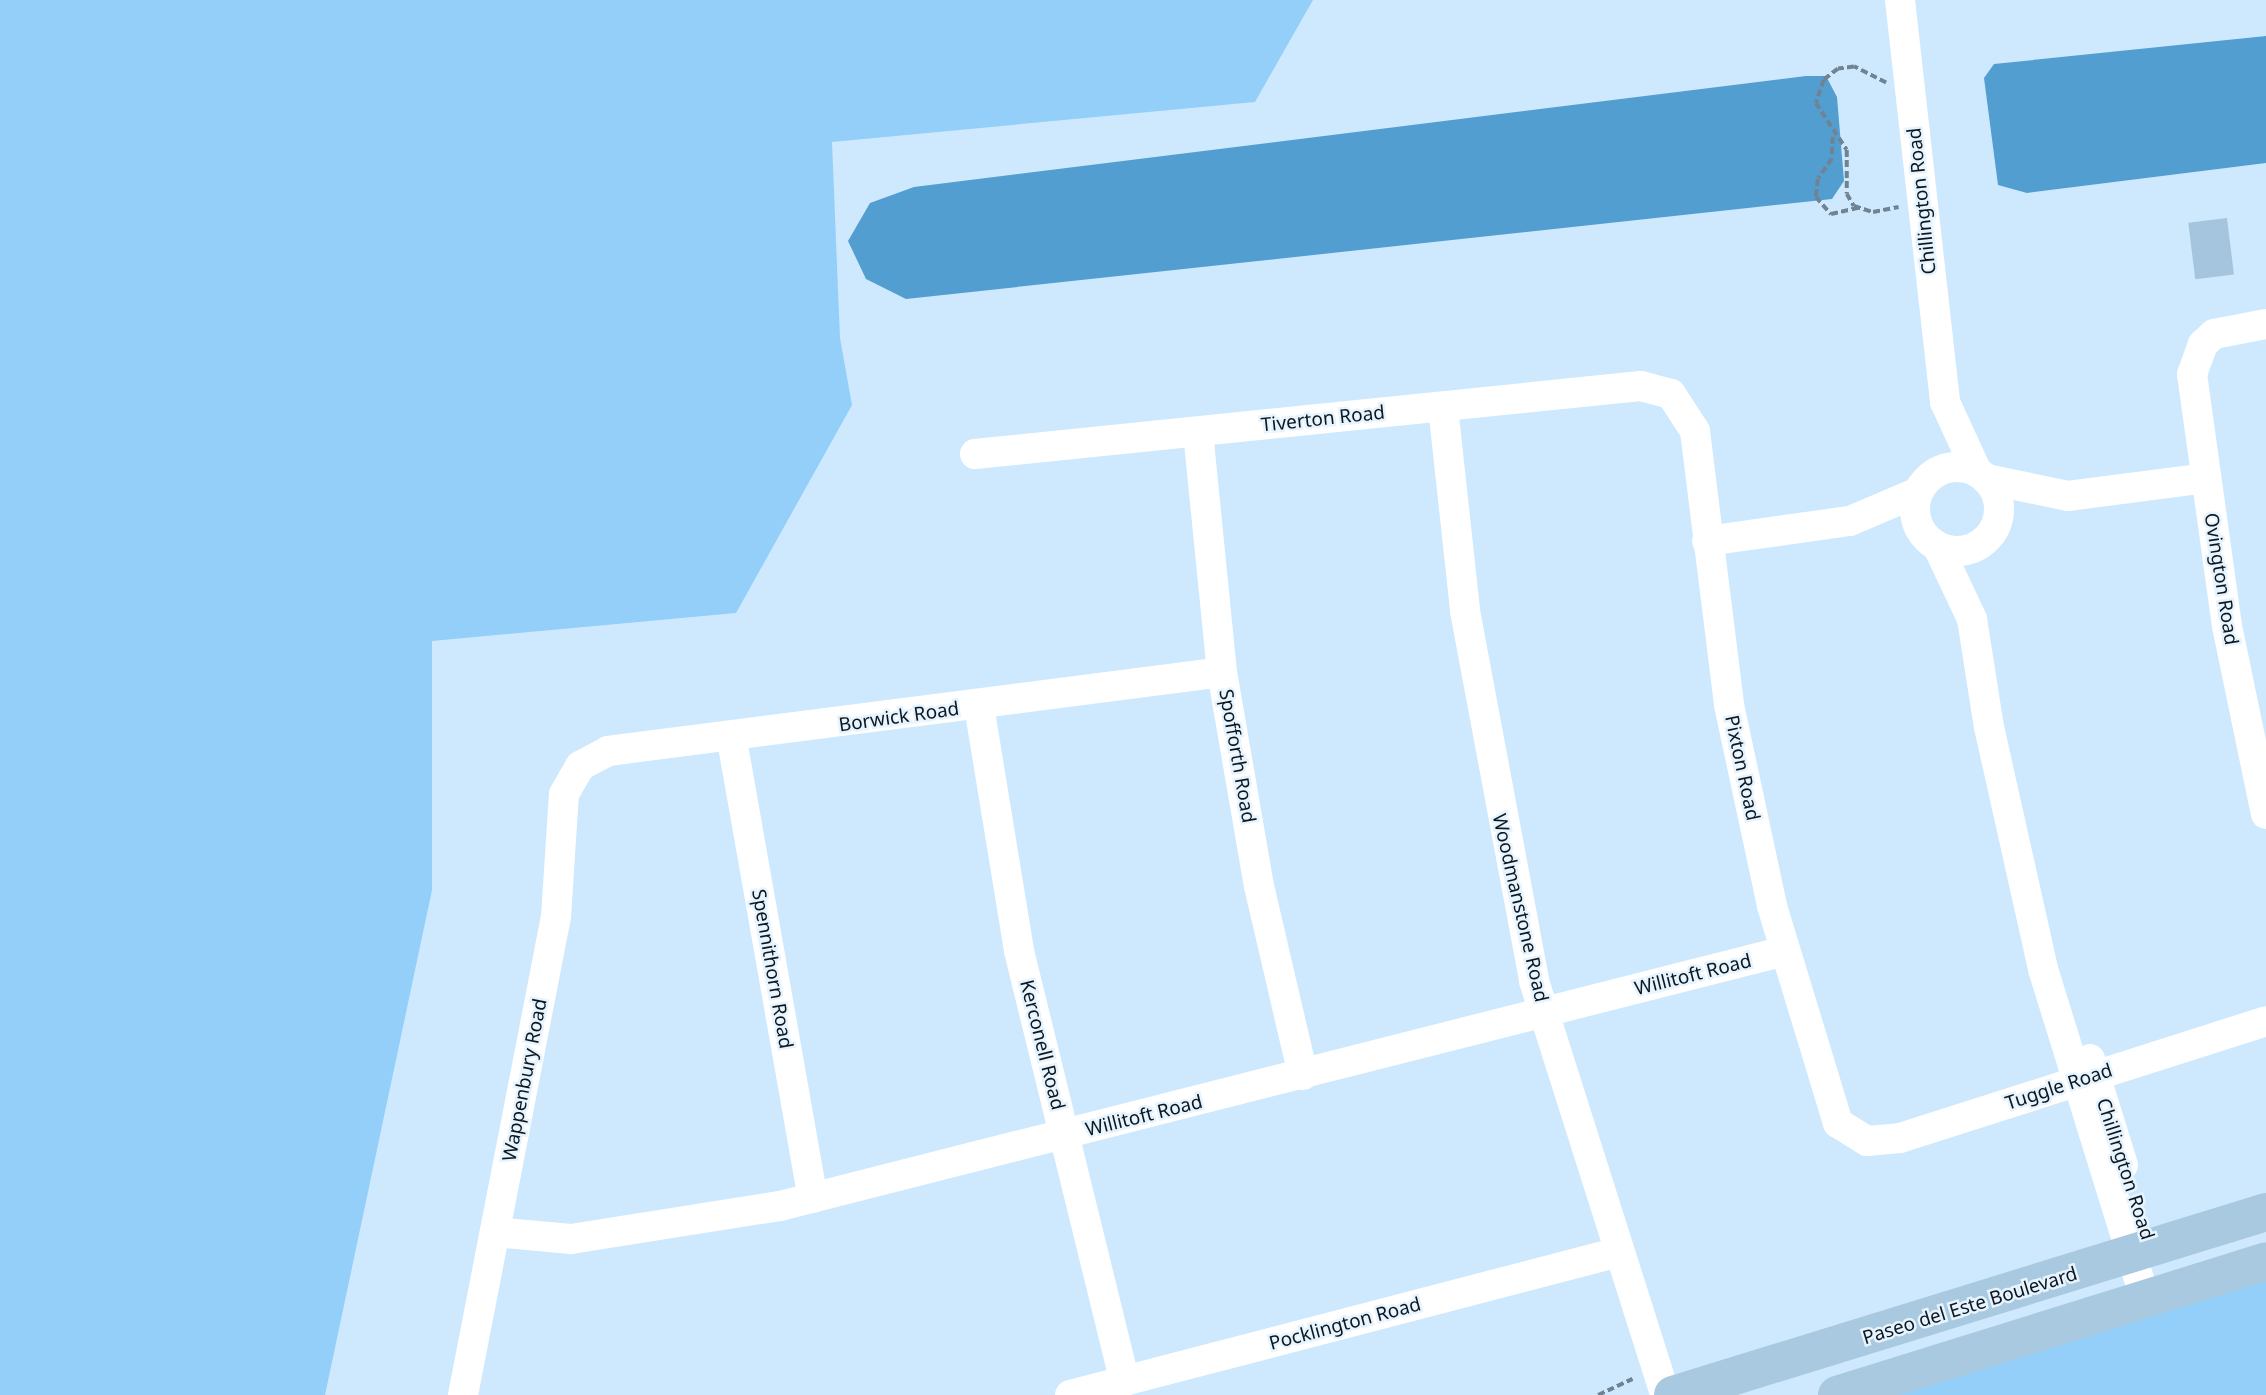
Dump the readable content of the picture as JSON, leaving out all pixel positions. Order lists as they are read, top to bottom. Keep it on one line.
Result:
{"streets":{"main road":["Paseo del Este Boulevard"],"street":["Chillington Road","Tiverton Road","Ovington Road","Borwick Road","Spofforth Road","Pixton Road","Woodmanstone Road","Spennithorn Road","Willitoft Road","Kerconell Road","Wappenbury Road","Tuggle Road","Pocklington Road"]},"crossings":[["Chillington Road","Tuggle Road"],["Chillington Road","Paseo del Este Boulevard"],["Tiverton Road","Spofforth Road"],["Tiverton Road","Pixton Road"],["Tiverton Road","Woodmanstone Road"],["Borwick Road","Spofforth Road"],["Borwick Road","Spennithorn Road"],["Borwick Road","Kerconell Road"],["Borwick Road","Wappenbury Road"],["Spofforth Road","Willitoft Road"],["Pixton Road","Willitoft Road"],["Pixton Road","Tuggle Road"],["Woodmanstone Road","Willitoft Road"],["Woodmanstone Road","Pocklington Road"],["Spennithorn Road","Willitoft Road"],["Willitoft Road","Kerconell Road"],["Willitoft Road","Wappenbury Road"],["Kerconell Road","Pocklington Road"]]}
